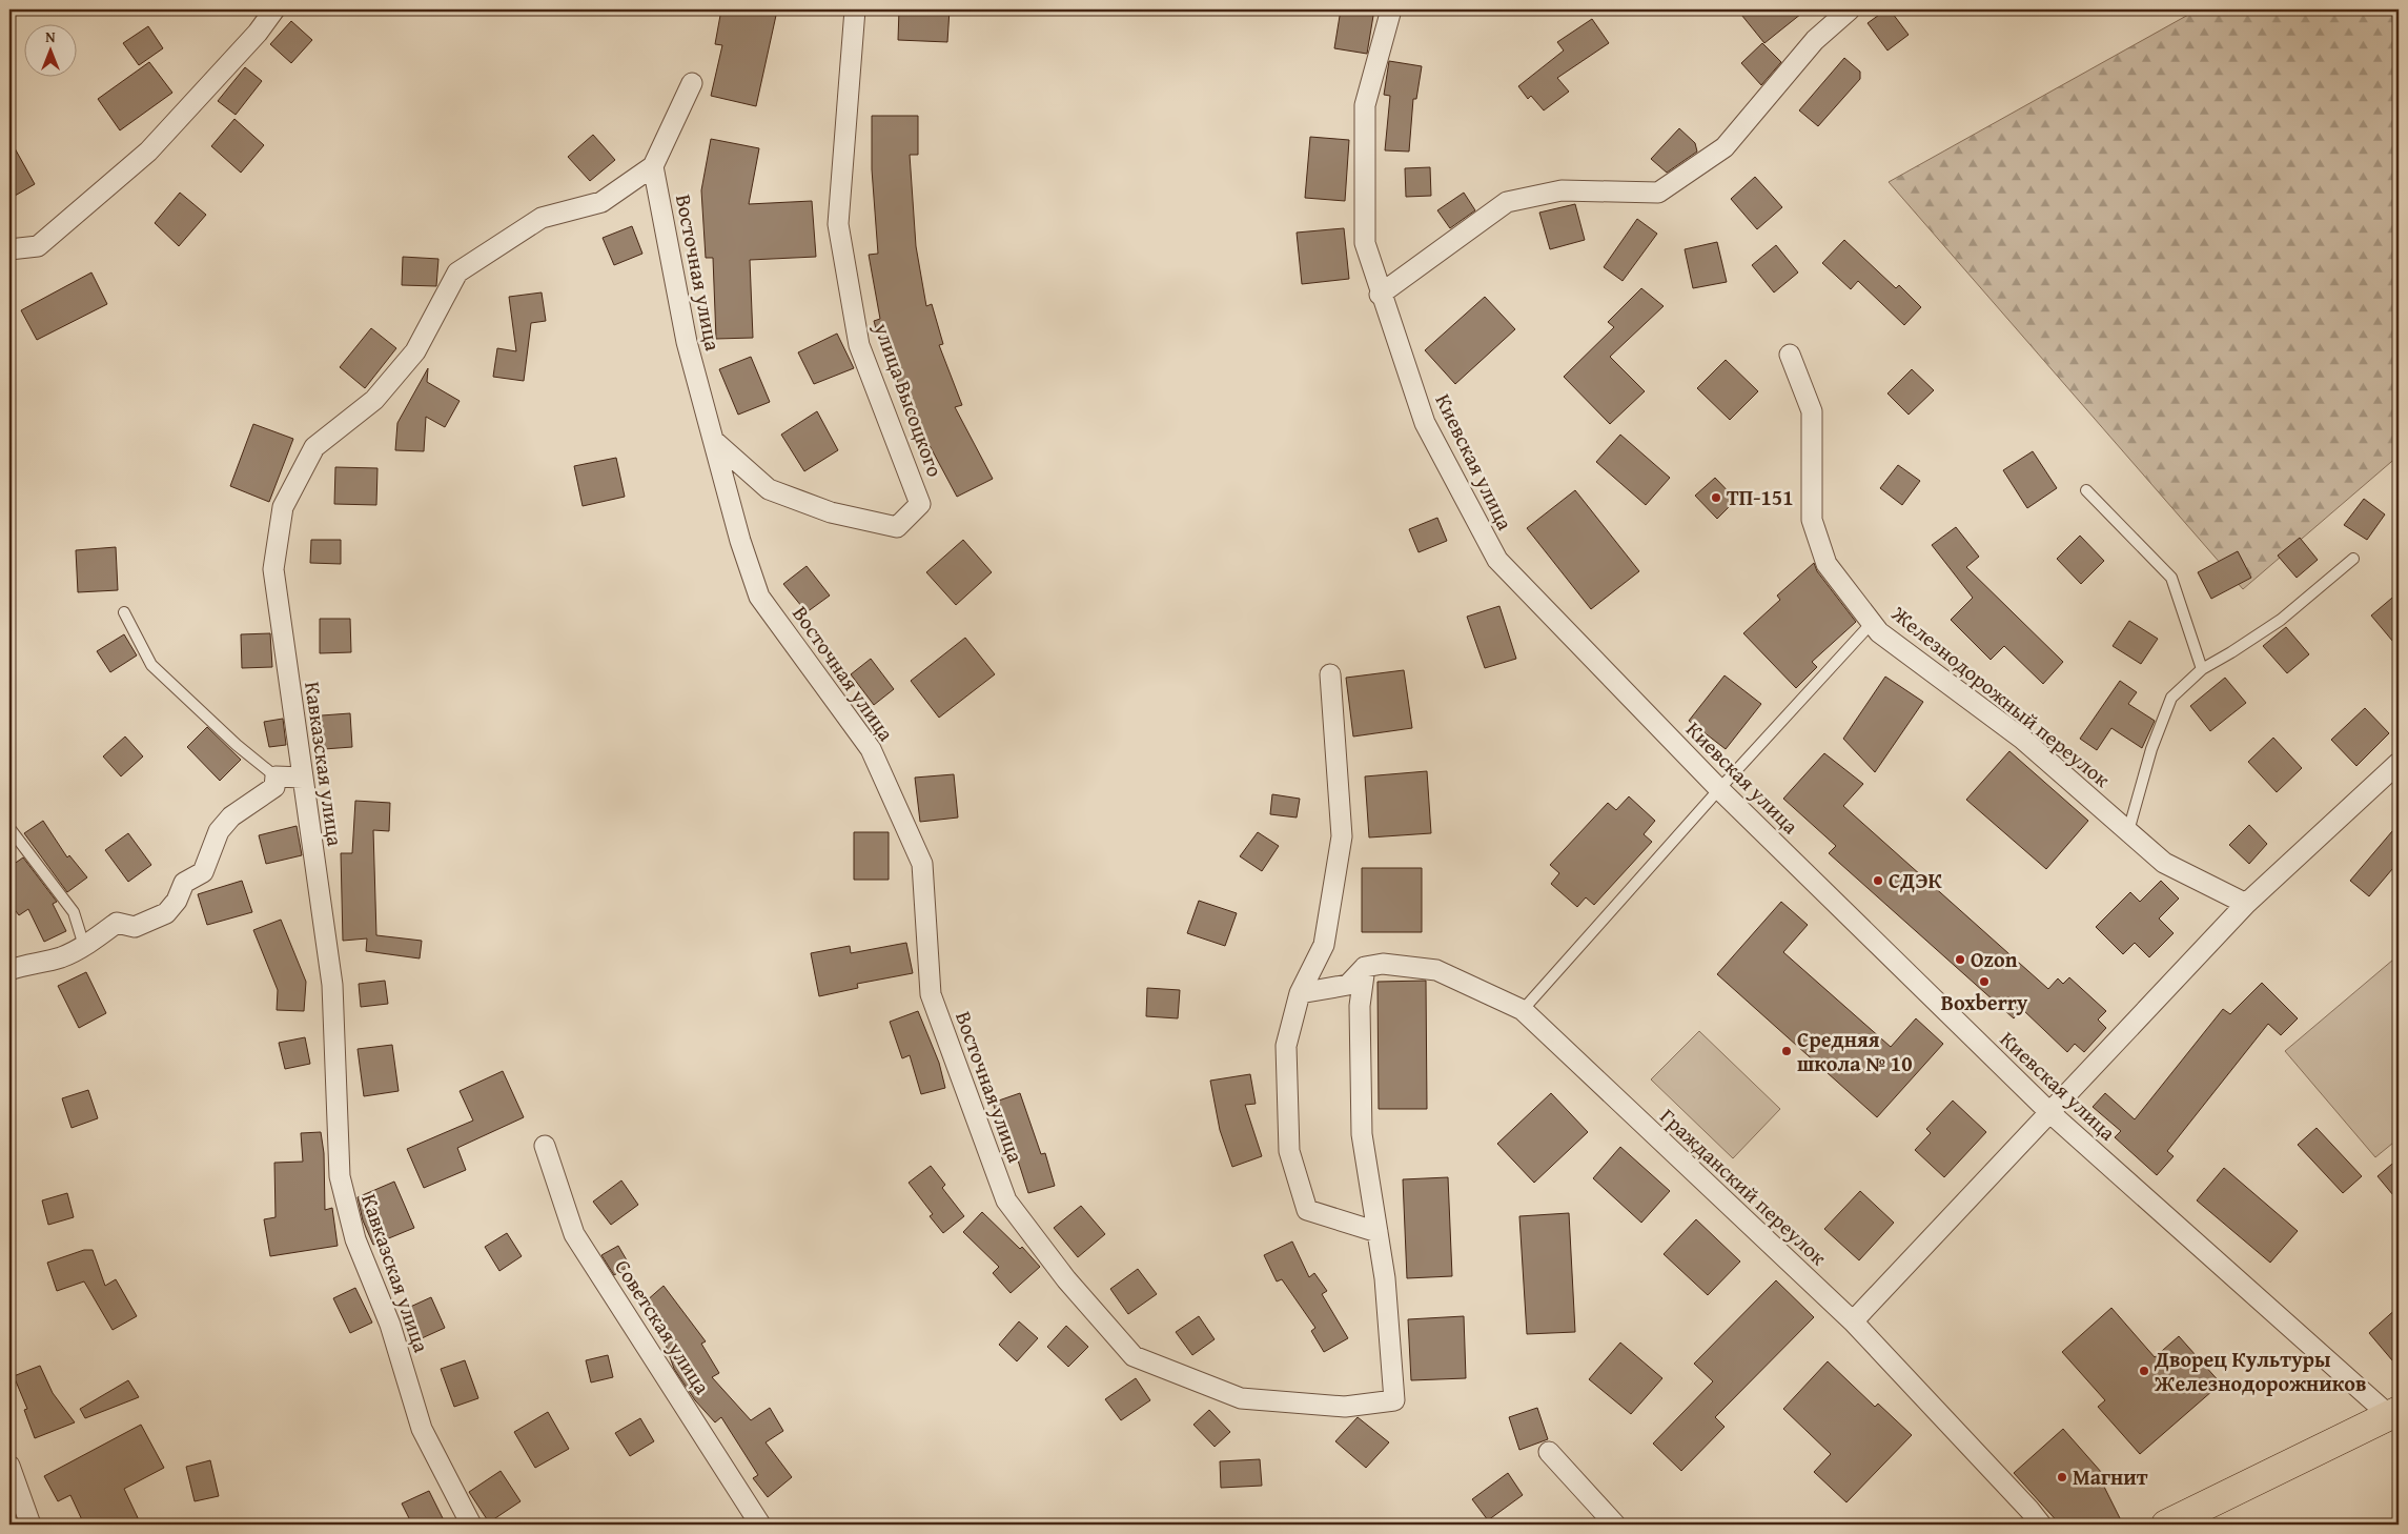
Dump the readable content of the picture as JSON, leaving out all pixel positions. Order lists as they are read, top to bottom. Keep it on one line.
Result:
{"streets":{"street":["Восточная улица","улица Высоцкого","Киевская улица","Железнодорожный переулок","Кавказская улица","Гражданский переулок","Советская улица"]},"crossings":[["Восточная улица","улица Высоцкого"],["Восточная улица","Кавказская улица"]],"places":["ТП-151","СДЭК","Ozon","Boxberry","Средняя школа № 10","Дворец Культуры Железнодорожников","Магнит"],"north":"top"}
